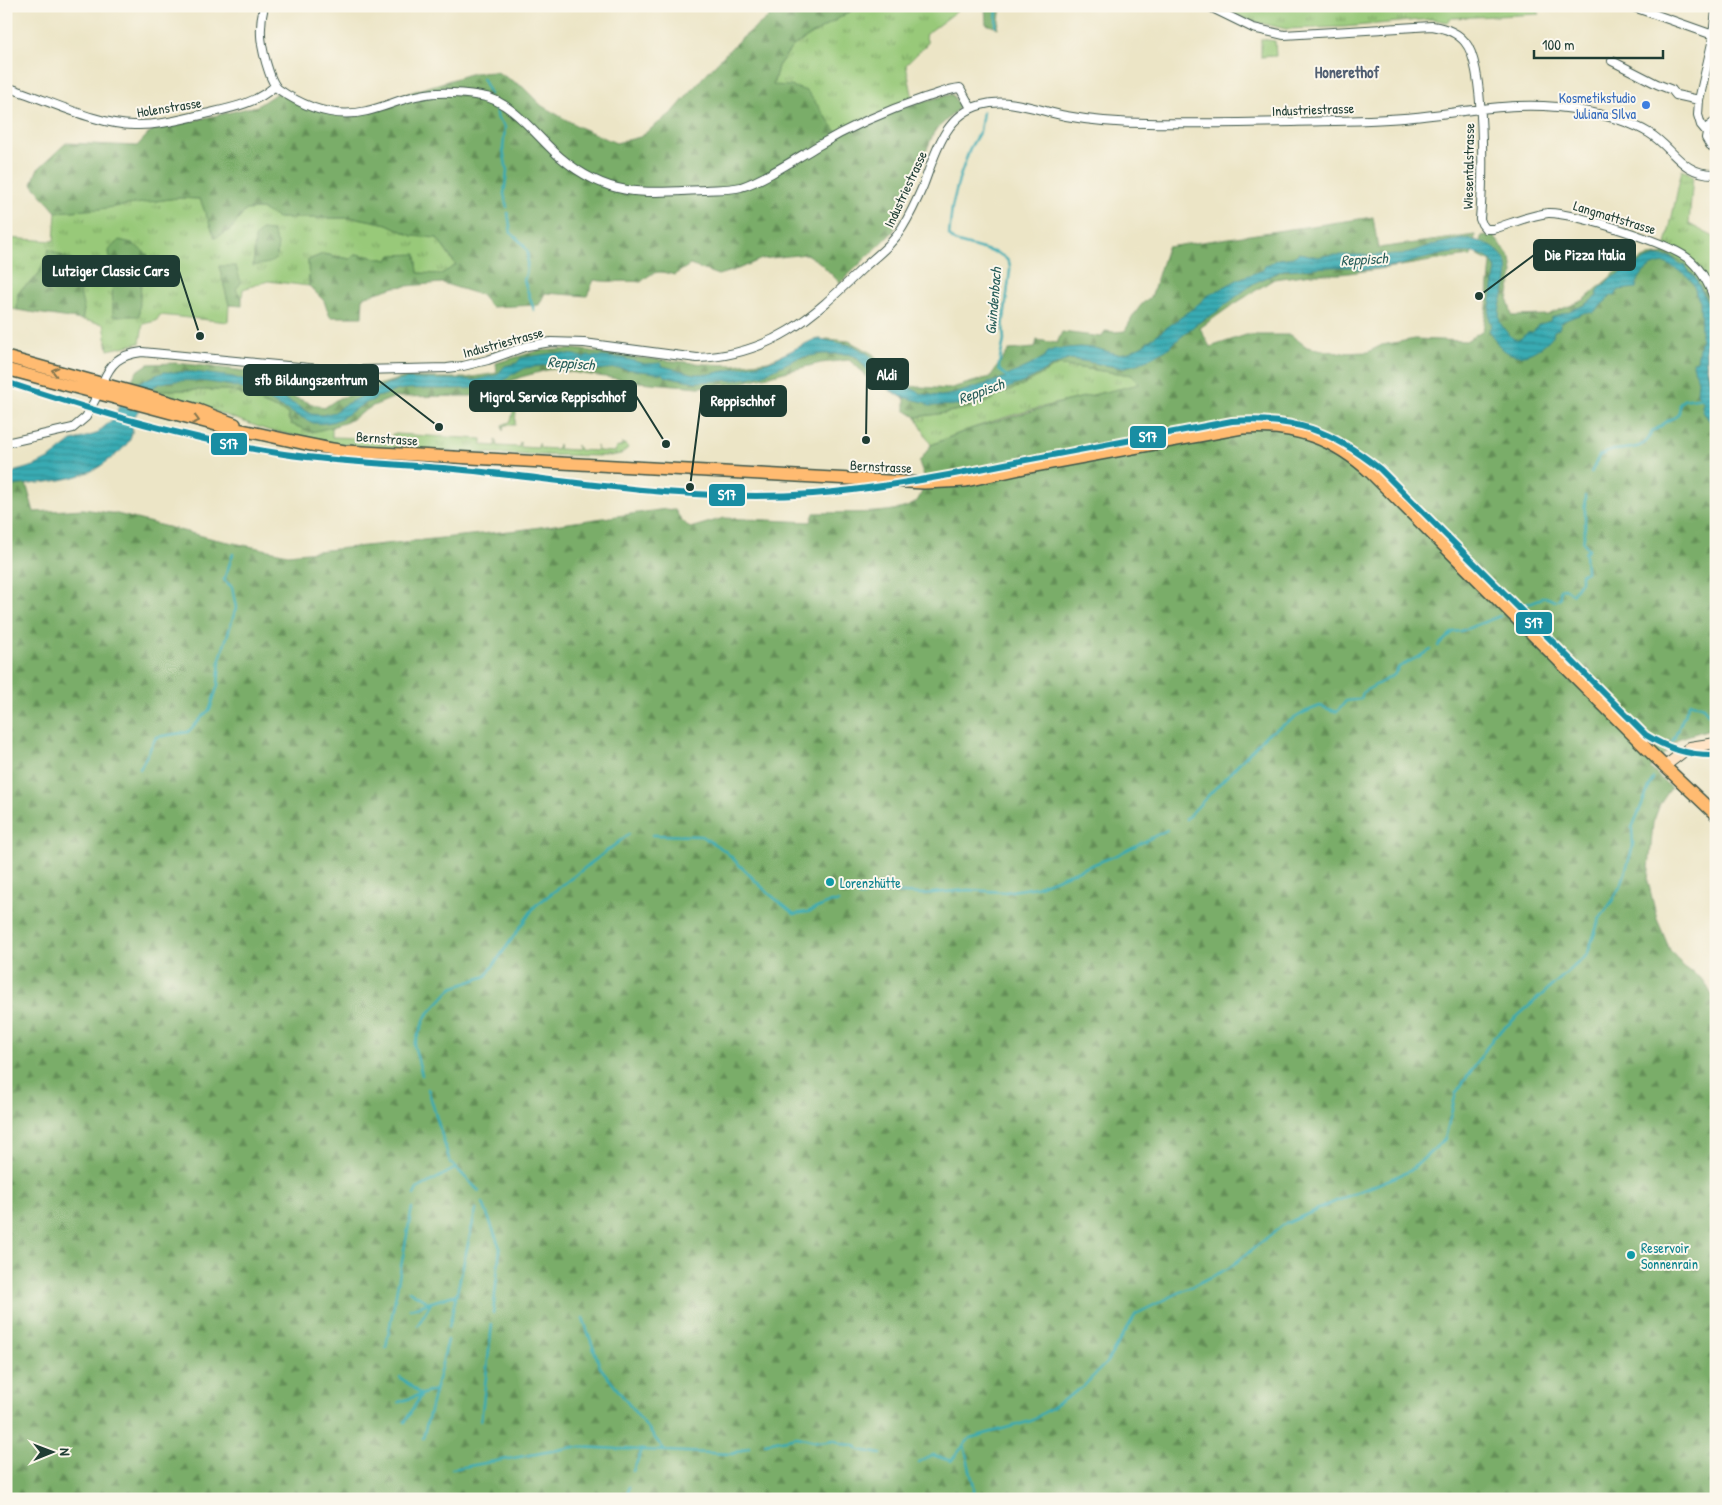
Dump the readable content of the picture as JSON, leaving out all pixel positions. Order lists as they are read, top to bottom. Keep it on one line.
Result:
{"streets":{"main road":["Bernstrasse"],"street":["Holenstrasse","Industriestrasse","Wiesentalstrasse","Langmattstrasse"]},"crossings":[["Industriestrasse","Wiesentalstrasse"],["Industriestrasse","Bernstrasse"],["Wiesentalstrasse","Langmattstrasse"]],"districts":["Honerethof"],"water":["Reppisch","Gwindenbach"],"places":["Kosmetikstudio Juliana SIlva","Die Pizza Italia","Lutziger Classic Cars","sfb Bildungszentrum","Aldi","Migrol Service Reppischhof","Reppischhof","Lorenzhütte","Reservoir Sonnenrain"],"lines":["transit line S17"],"scale_bar":"100 m","north":"right"}
